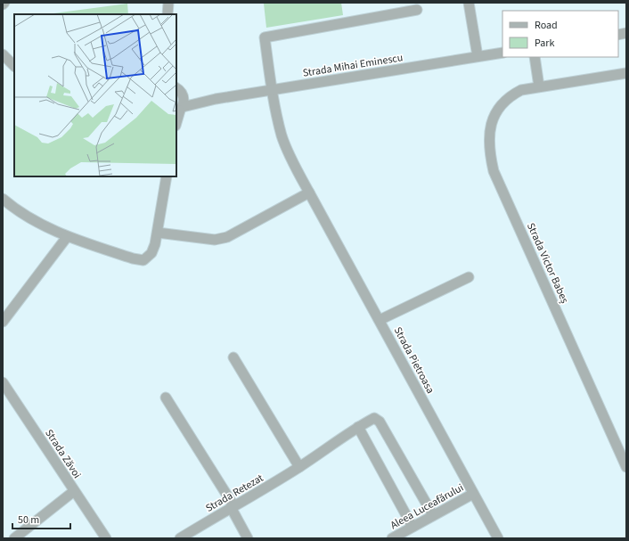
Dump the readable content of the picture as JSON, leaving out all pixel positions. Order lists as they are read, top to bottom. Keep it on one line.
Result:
{"streets":{"street":["Strada Mihai Eminescu","Strada Victor Babeș","Strada Pietroasa","Strada Zăvoi","Strada Retezat","Aleea Luceafărului"]},"crossings":[["Strada Mihai Eminescu","Strada Pietroasa"],["Strada Pietroasa","Aleea Luceafărului"],["Strada Retezat","Aleea Luceafărului"]],"legend":["Road","Park"],"scale_bar":"50 m"}
